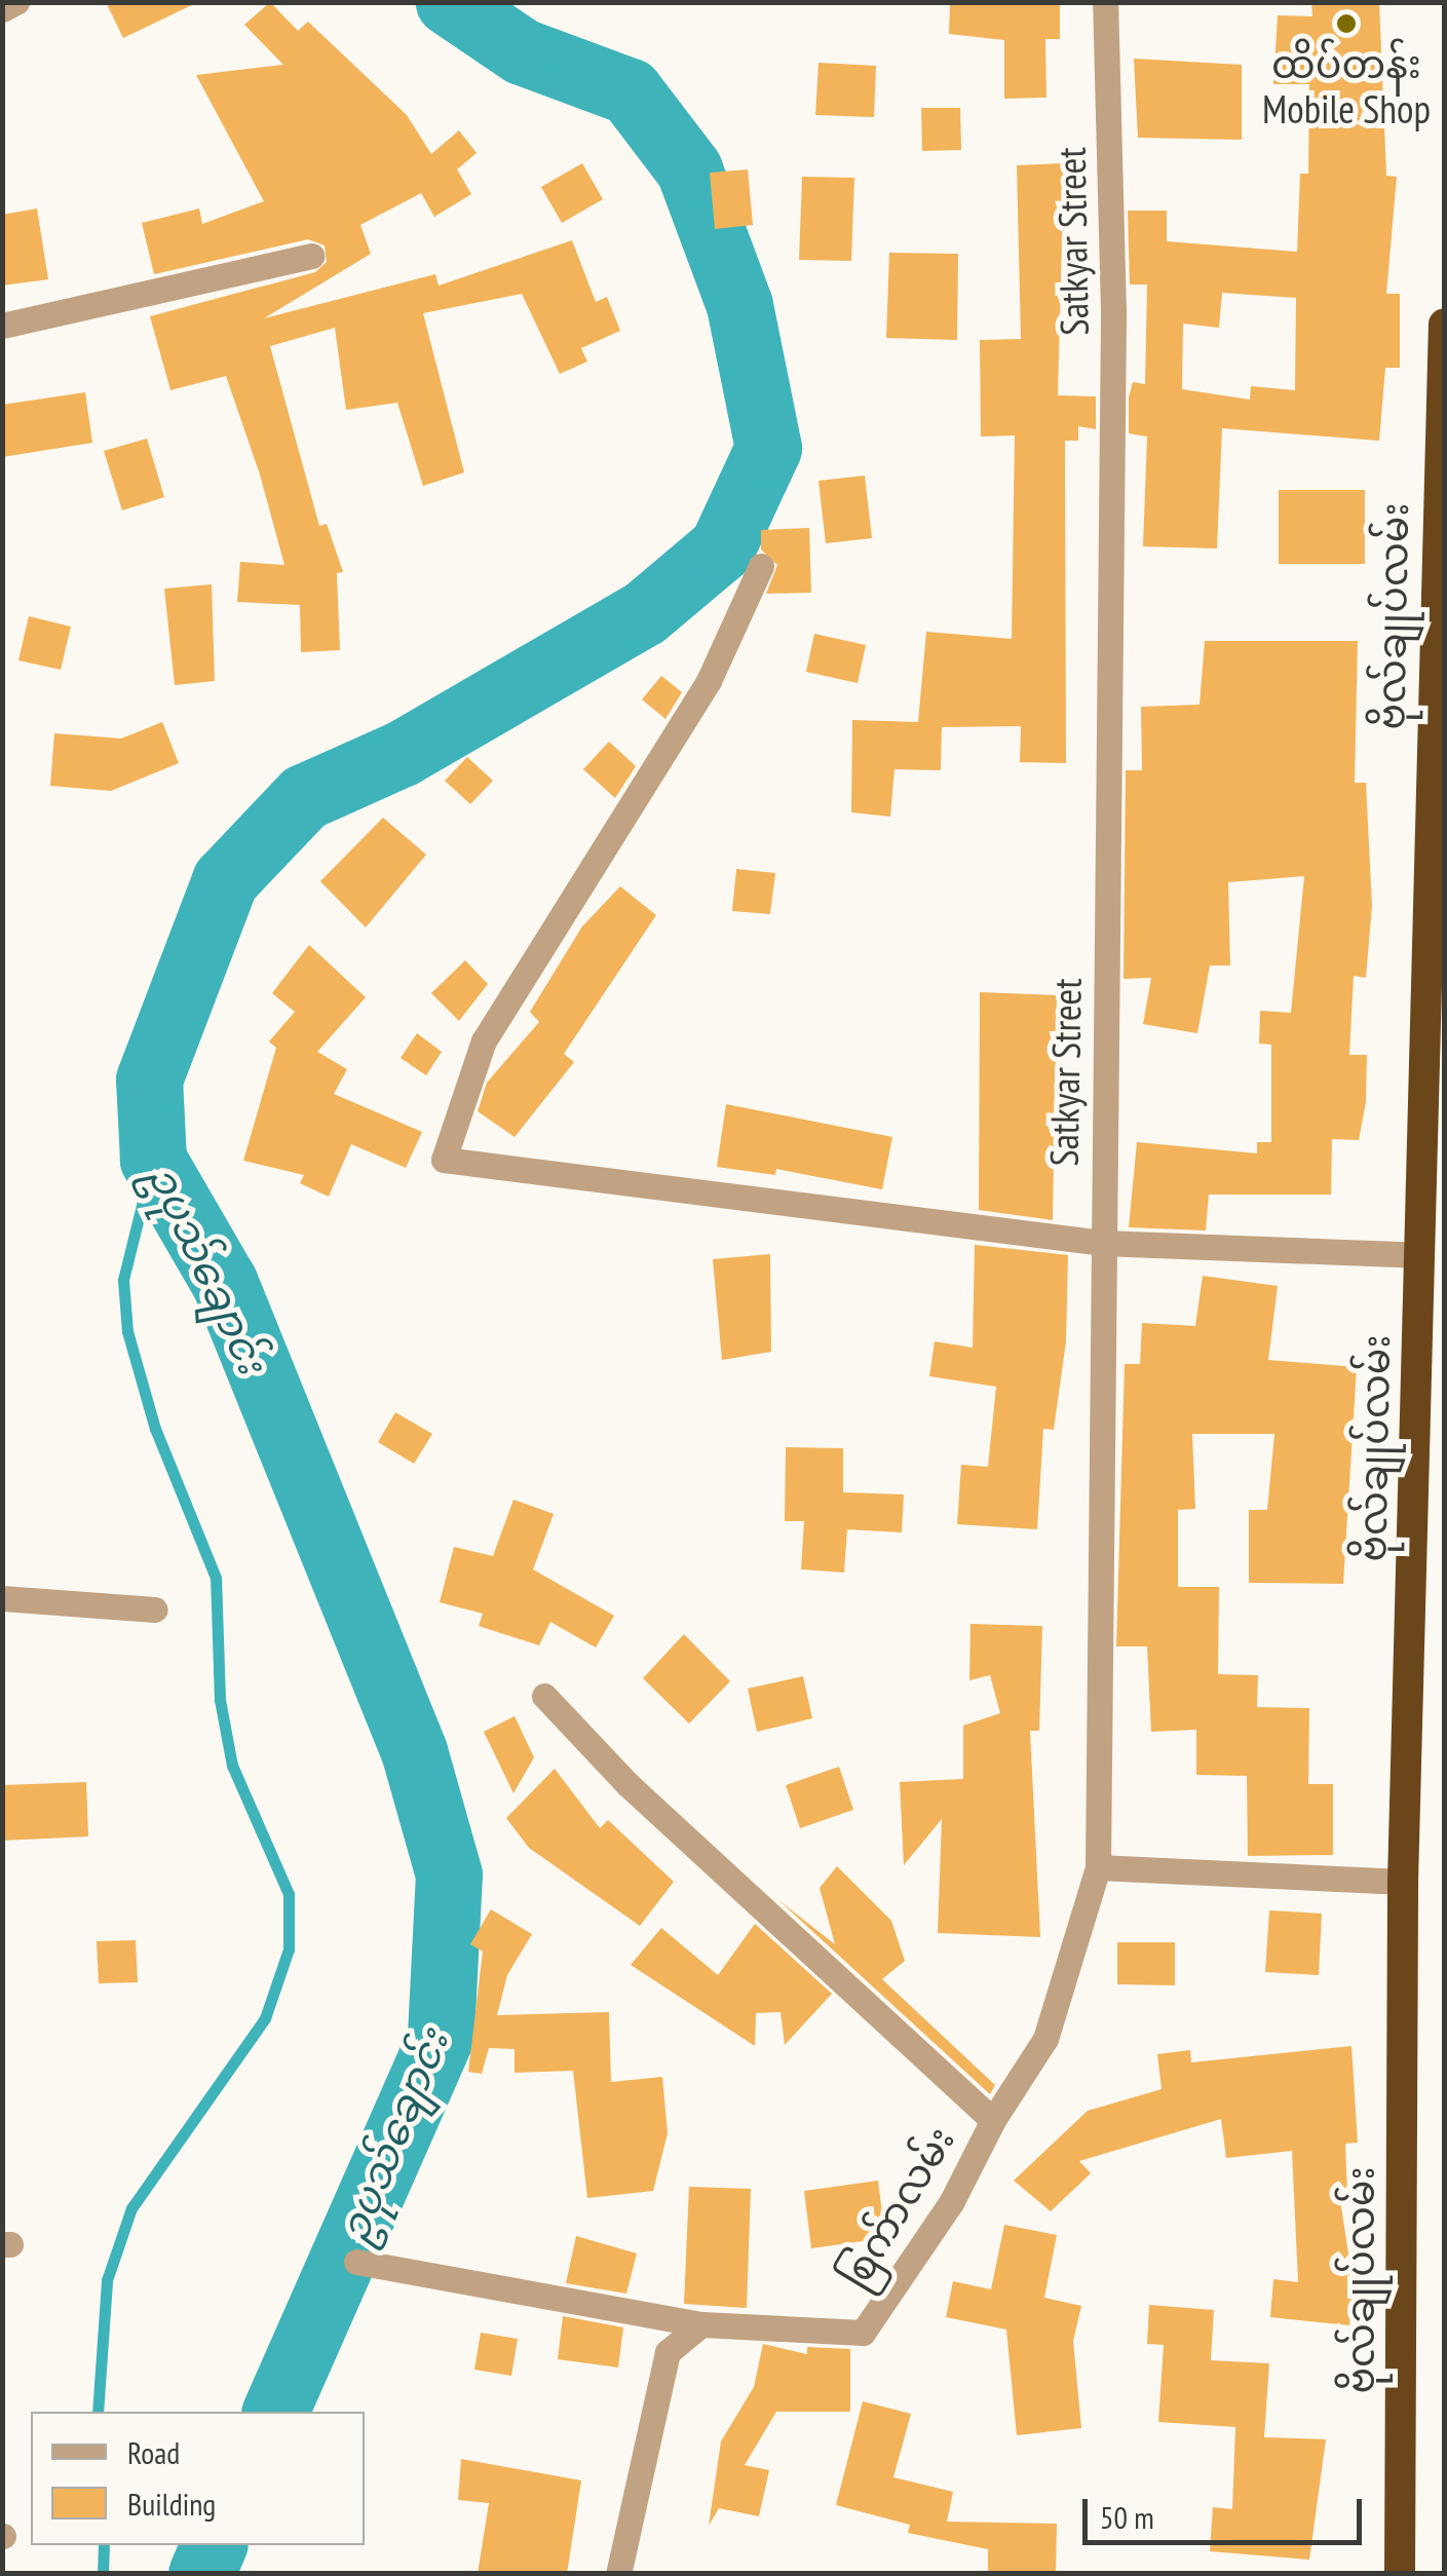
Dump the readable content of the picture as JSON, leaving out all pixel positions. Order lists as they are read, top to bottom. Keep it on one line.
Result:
{"streets":{"highway":["ဗိုလ်ချုပ်လမ်း"],"street":["Satkyar Street","စြက်ာလမ်း"]},"crossings":[["Satkyar Street","စြက်ာလမ်း"]],"water":["ဥပုသ်ချောင်း"],"places":["ထိပ်တန်း Mobile Shop"],"legend":["Road","Building"],"scale_bar":"50 m"}
